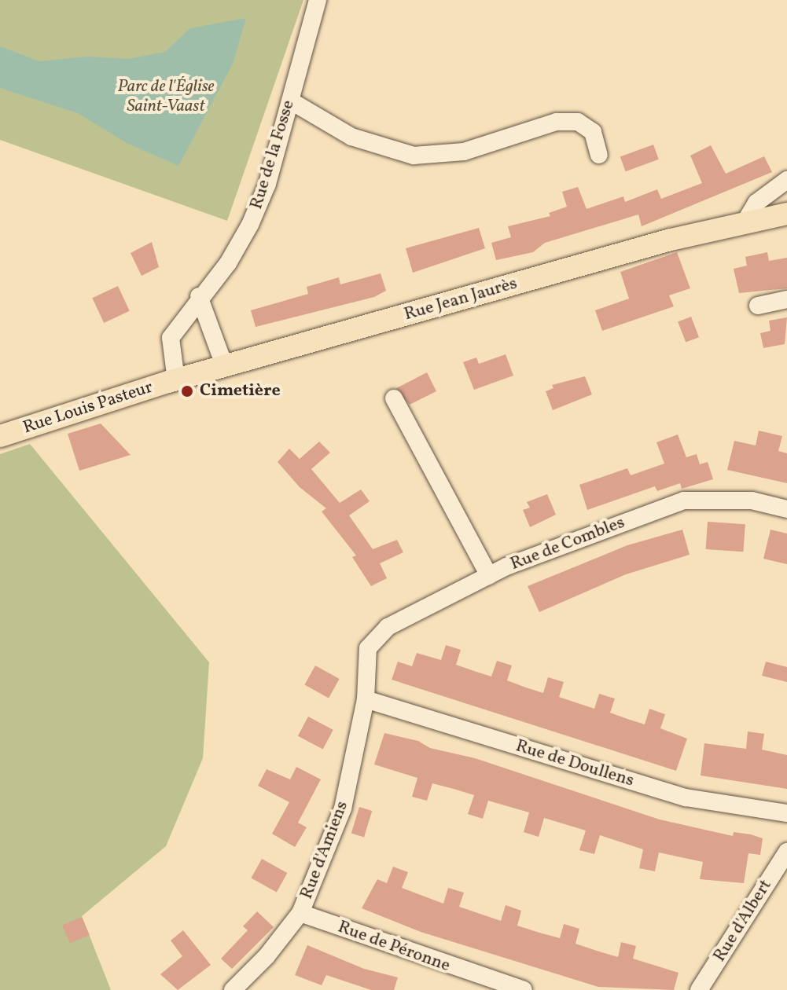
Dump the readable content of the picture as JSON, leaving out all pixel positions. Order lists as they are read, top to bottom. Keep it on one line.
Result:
{"streets":{"main road":["Rue Jean Jaurès","Rue Louis Pasteur"],"street":["Rue de la Fosse","Rue de Combles","Rue de Doullens","Rue d'Amiens","Rue d'Albert","Rue de Péronne"]},"crossings":[["Rue de la Fosse","Rue Jean Jaurès"],["Rue de la Fosse","Rue Louis Pasteur"],["Rue Jean Jaurès","Rue Louis Pasteur"],["Rue de Combles","Rue d'Amiens"],["Rue de Doullens","Rue d'Amiens"],["Rue d'Amiens","Rue de Péronne"]],"parks":["Parc de l'Église Saint-Vaast"],"places":["Cimetière"]}
